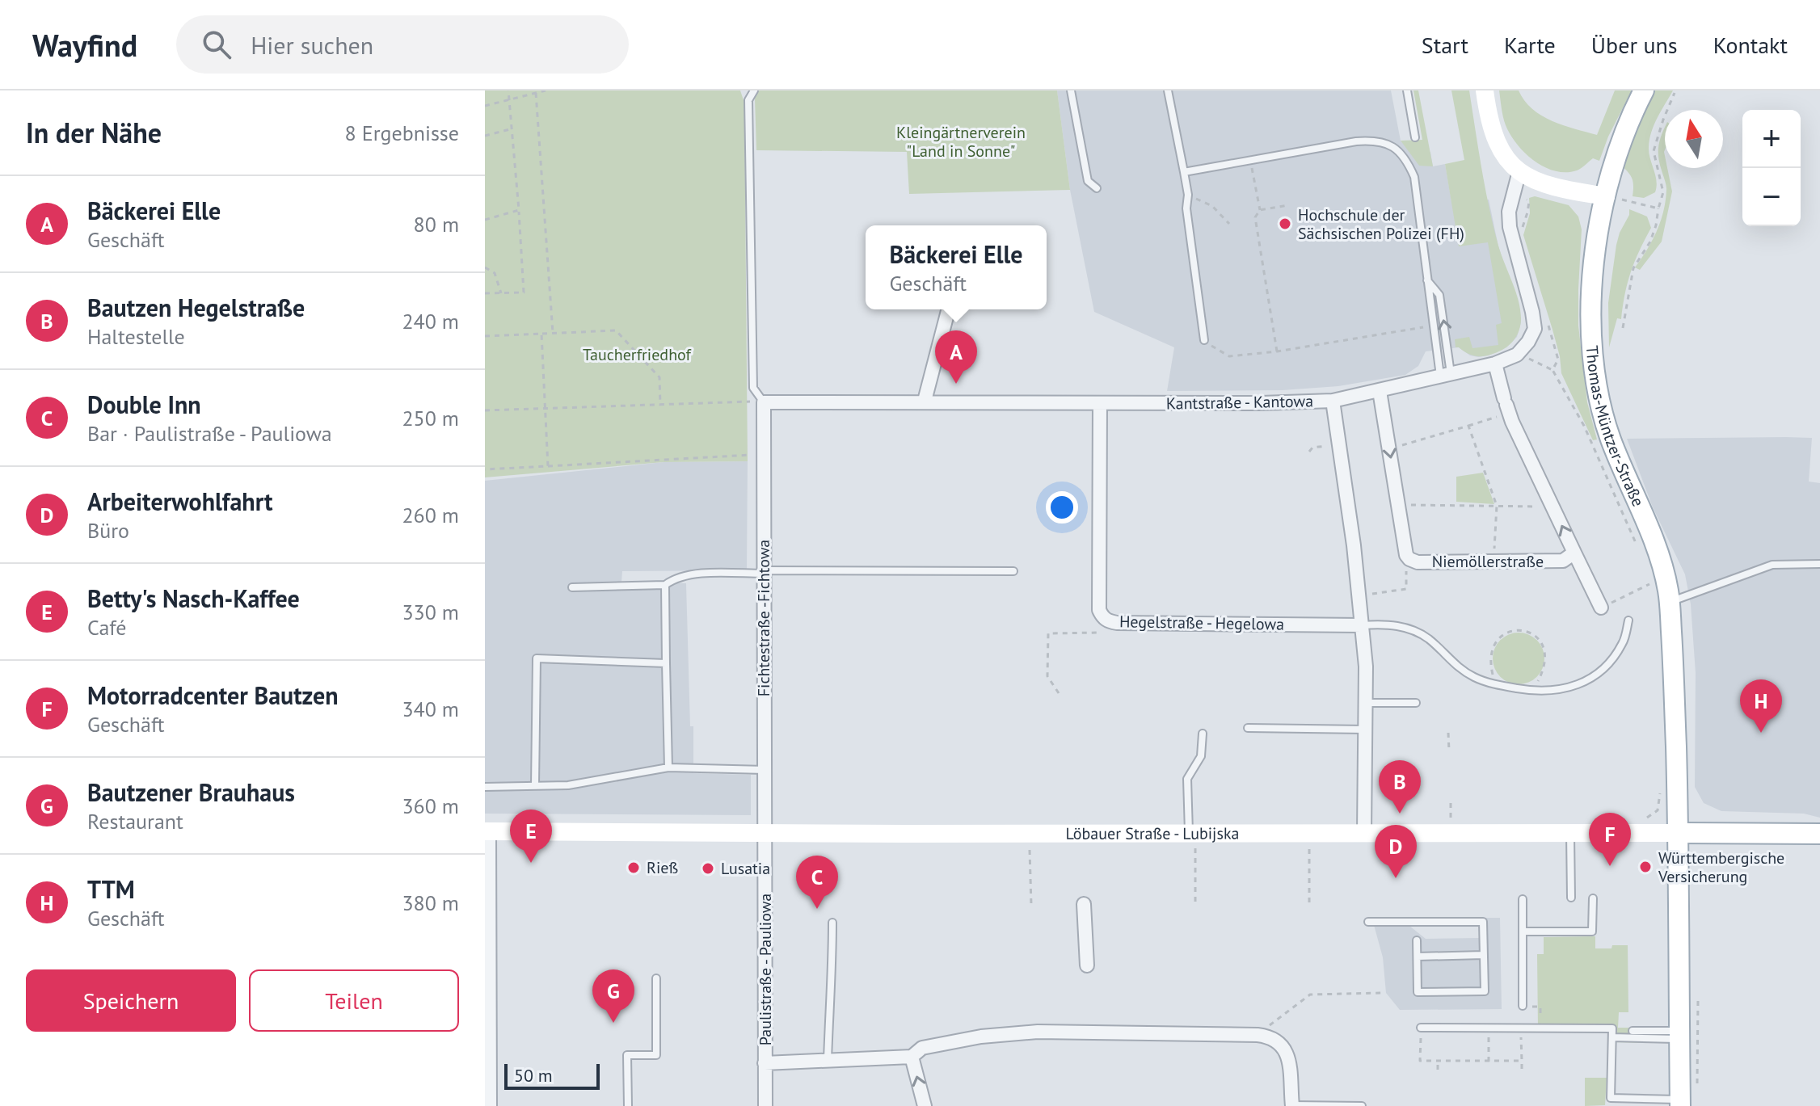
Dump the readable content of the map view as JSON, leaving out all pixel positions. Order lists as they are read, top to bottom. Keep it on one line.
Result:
{"streets":{"main road":["Thomas-Müntzer-Straße","Löbauer Straße - Lubijska"],"street":["Kantstraße - Kantowa","Niemöllerstraße","Fichtestraße -Fichtowa","Hegelstraße - Hegelowa","Paulistraße - Pauliowa"]},"crossings":[["Kantstraße - Kantowa","Niemöllerstraße"],["Kantstraße - Kantowa","Fichtestraße -Fichtowa"],["Kantstraße - Kantowa","Hegelstraße - Hegelowa"],["Thomas-Müntzer-Straße","Löbauer Straße - Lubijska"],["Fichtestraße -Fichtowa","Löbauer Straße - Lubijska"],["Fichtestraße -Fichtowa","Paulistraße - Pauliowa"],["Löbauer Straße - Lubijska","Paulistraße - Pauliowa"]],"parks":["Kleingärtnerverein \"Land in Sonne\"","Taucherfriedhof"],"places":["Hochschule der Sächsischen Polizei (FH)","Württembergische Versicherung","Rieß","Lusatia"],"scale_bar":"50 m","north":"top","page":{"header":"Wayfind","search":"Hier suchen","nav":["Start","Karte","Über uns","Kontakt"],"heading":["In der Nähe","8 Ergebnisse"],"map_buttons":["+","−"],"list":[{"mark":"A","name":"Bäckerei Elle","note":"Geschäft","value":"80 m"},{"mark":"B","name":"Bautzen Hegelstraße","note":"Haltestelle","value":"240 m"},{"mark":"C","name":"Double Inn","note":"Bar · Paulistraße - Pauliowa","value":"250 m"},{"mark":"D","name":"Arbeiterwohlfahrt","note":"Büro","value":"260 m"},{"mark":"E","name":"Betty's Nasch-Kaffee","note":"Café","value":"330 m"},{"mark":"F","name":"Motorradcenter Bautzen","note":"Geschäft","value":"340 m"},{"mark":"G","name":"Bautzener Brauhaus","note":"Restaurant","value":"360 m"},{"mark":"H","name":"TTM","note":"Geschäft","value":"380 m"}],"popup":["Bäckerei Elle","Geschäft"],"pins":["A","H","B","E","F","D","C","G"],"buttons":["Speichern","Teilen"],"scale":"50 m"}}
